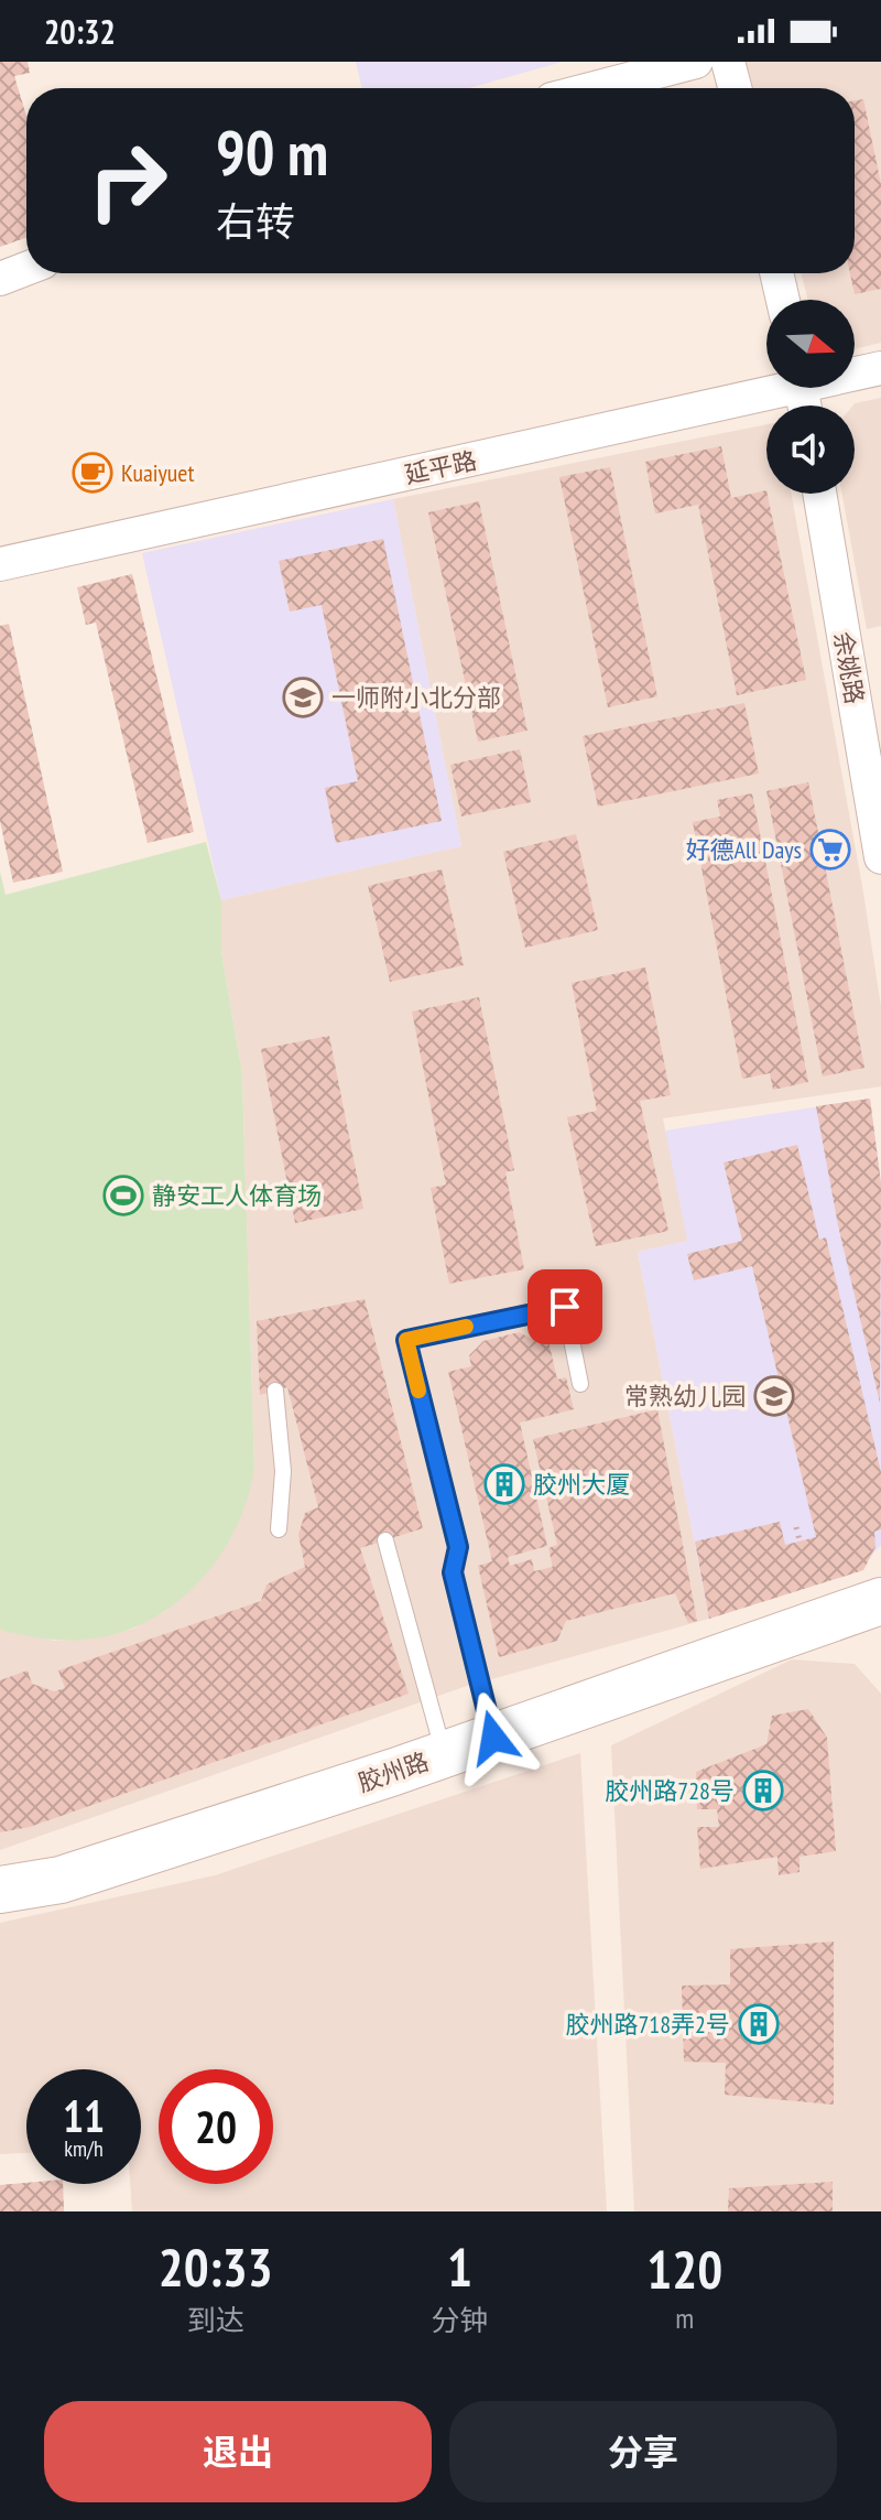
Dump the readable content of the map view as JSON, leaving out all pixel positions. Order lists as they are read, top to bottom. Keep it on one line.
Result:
{"streets":{"street":["延平路","余姚路","胶州路"]},"places":{"cafe":["Kuaiyuet"],"school or university":["一师附小北分部","常熟幼儿园"],"supermarket":["好德All Days"],"sports":["静安工人体育场"],"building":["胶州大厦","胶州路728号","胶州路718弄2号"]},"north":"right","page":{"status":"20:32","turn":["90 m","右转"],"speed":"11 km/h","limit":"20","eta":["20:33","到达","1","分钟","120","m"],"buttons":["退出","分享"]}}
